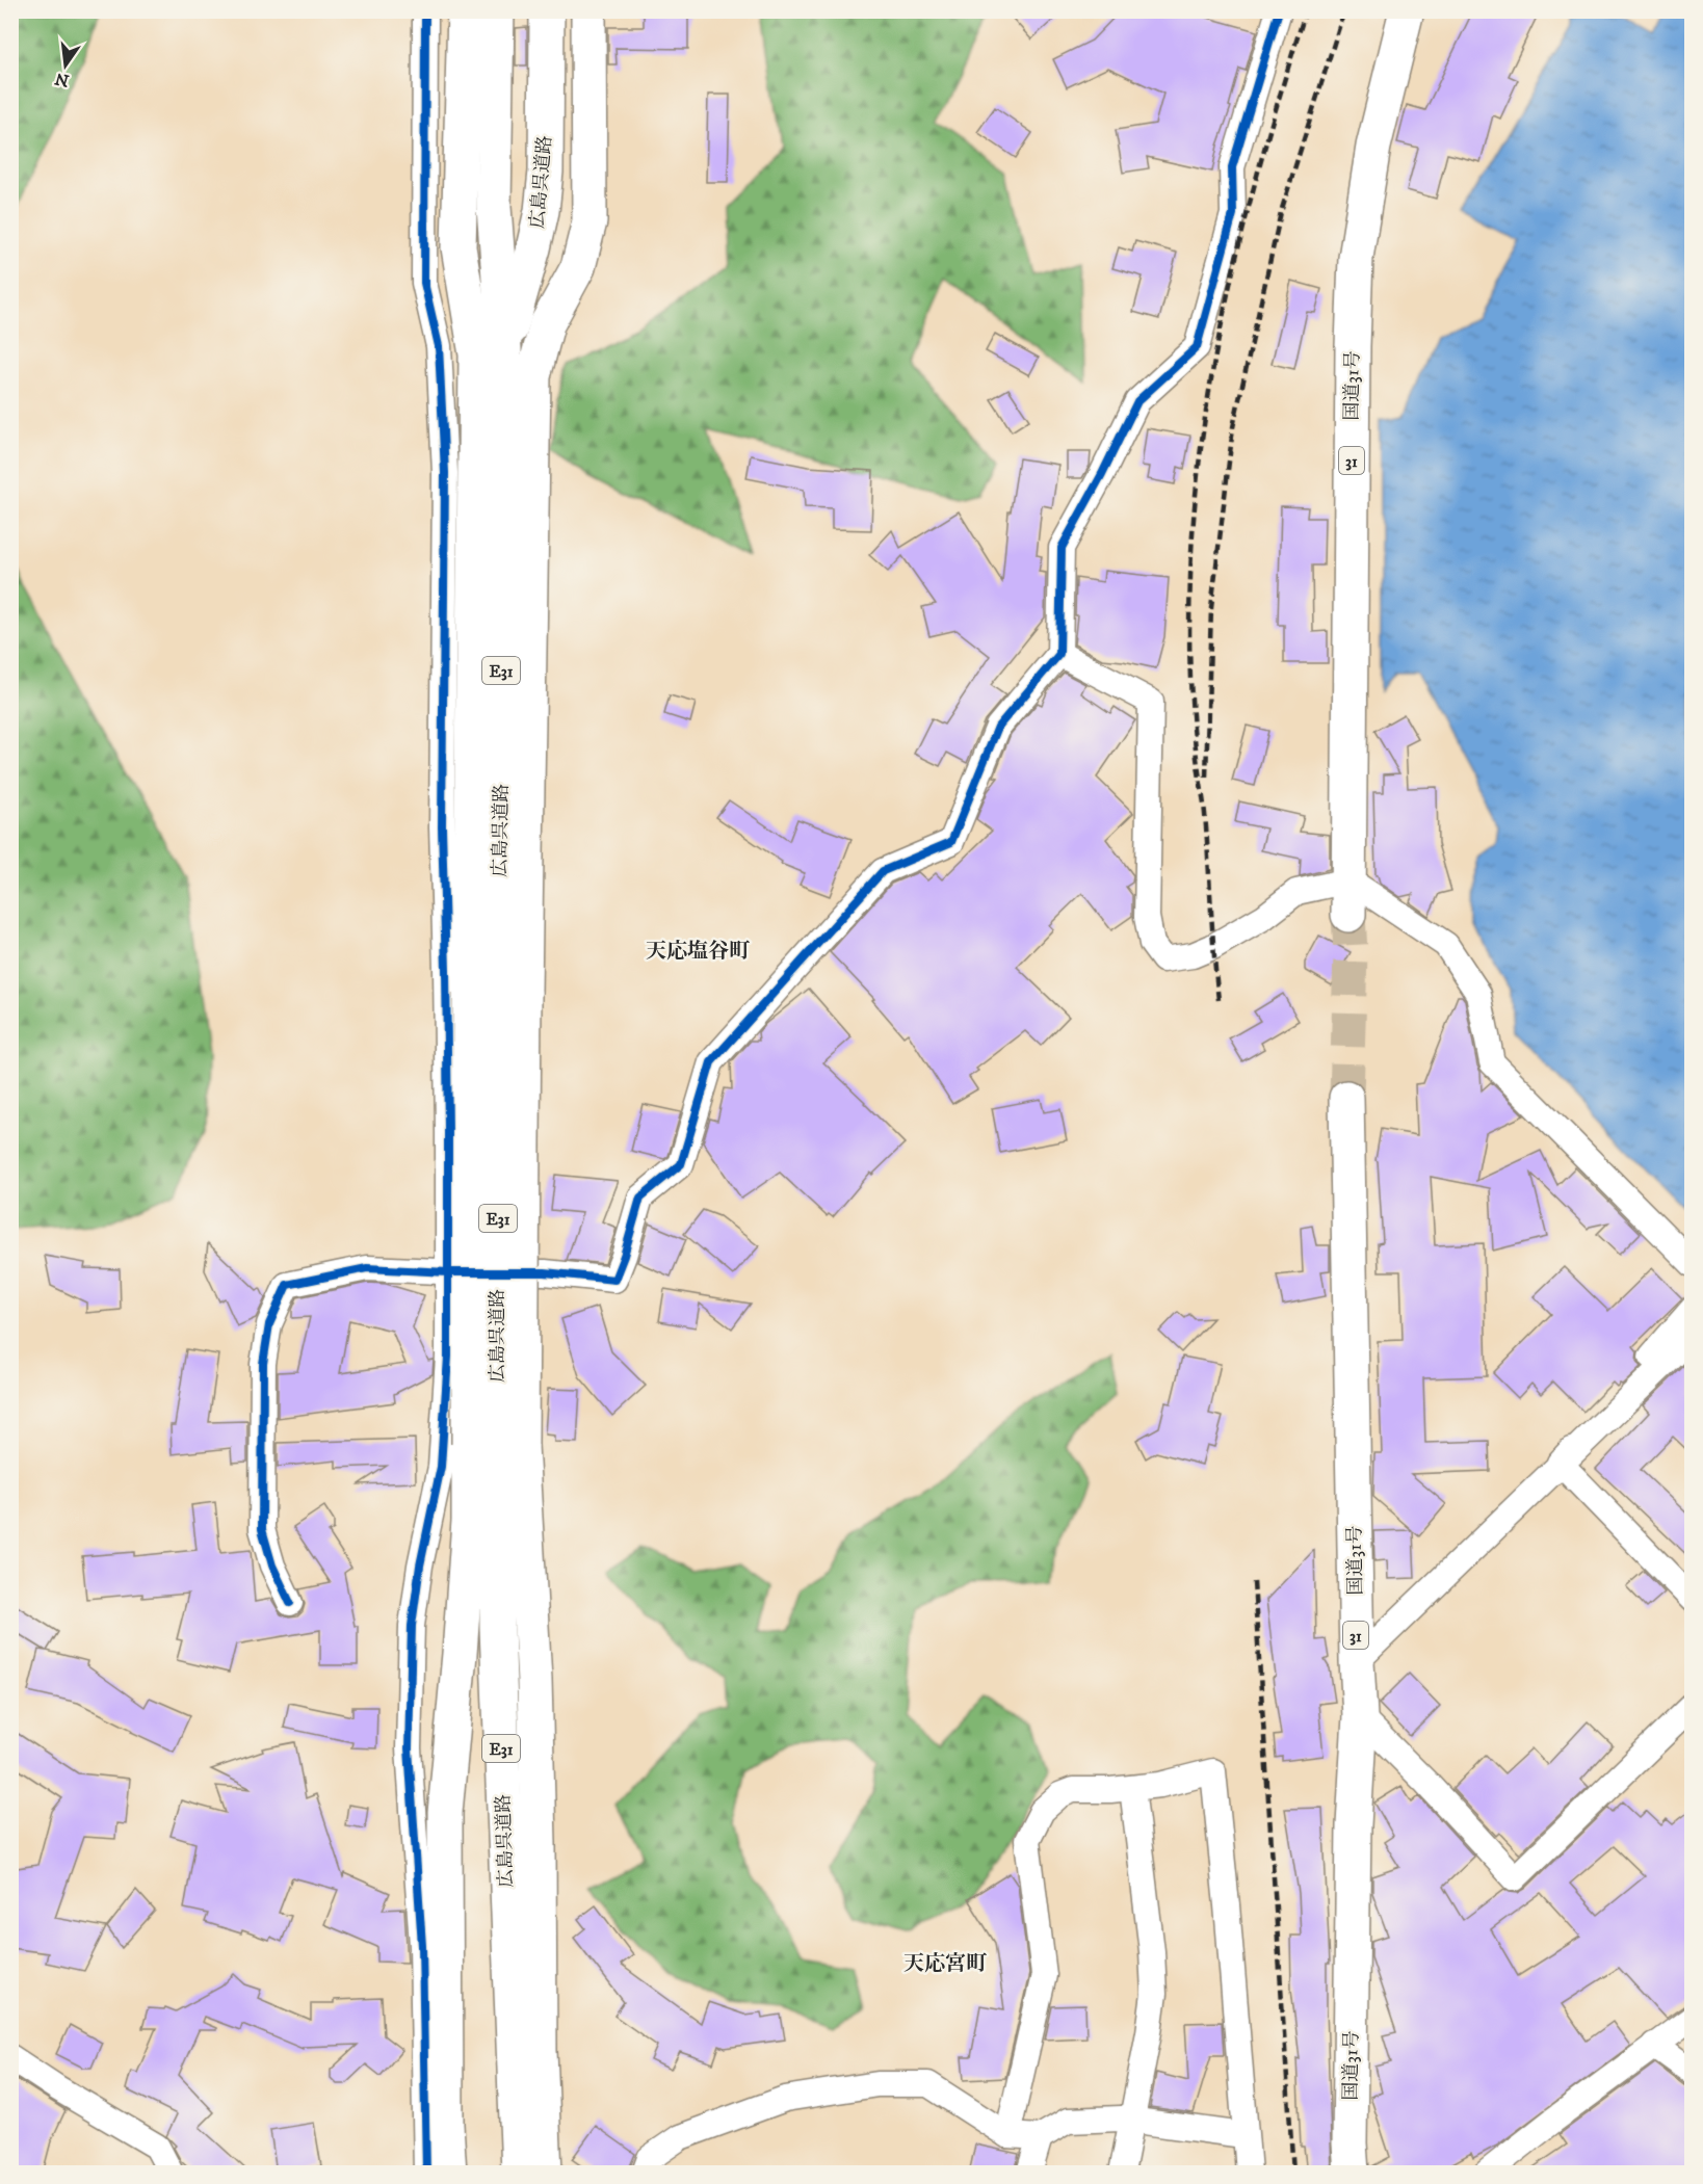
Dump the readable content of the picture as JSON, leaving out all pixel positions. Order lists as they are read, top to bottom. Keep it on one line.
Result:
{"streets":{"highway":["広島呉道路","国道31号","31","E31"]},"districts":["天応塩谷町","天応宮町"],"north":"bottom"}
